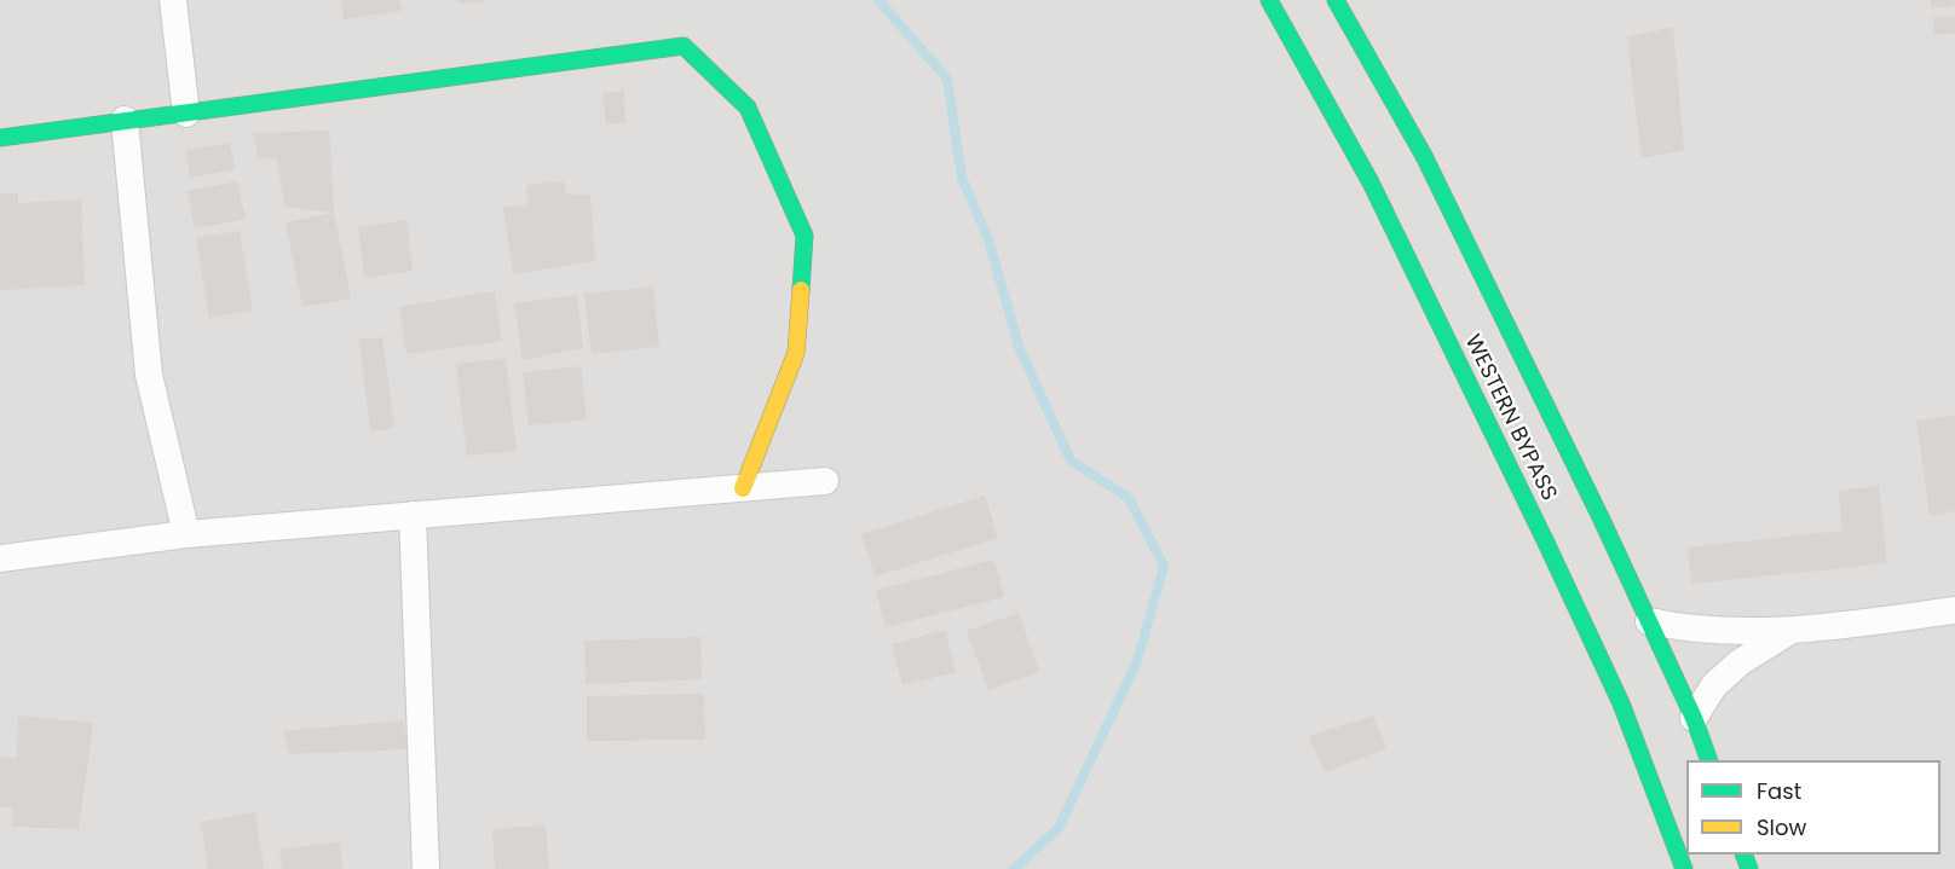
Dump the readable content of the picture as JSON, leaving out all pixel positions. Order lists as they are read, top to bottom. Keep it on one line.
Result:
{"streets":{"main road":["WESTERN BYPASS"]},"legend":["Fast","Slow"]}
